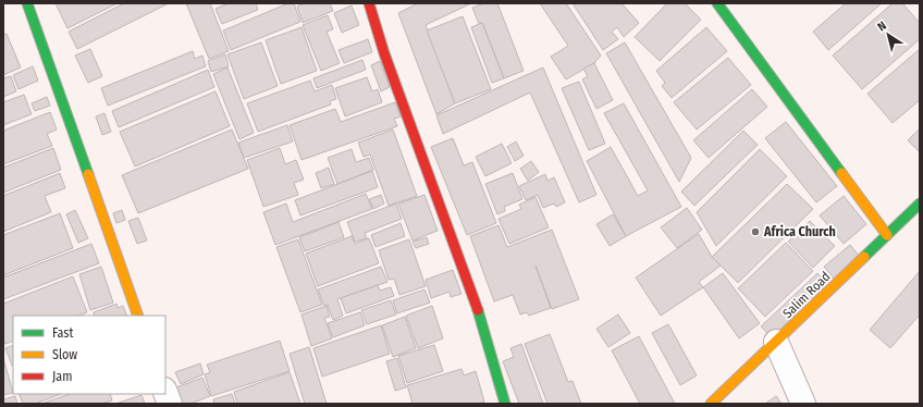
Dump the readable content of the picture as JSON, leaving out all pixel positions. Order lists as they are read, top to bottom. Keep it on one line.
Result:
{"streets":{"street":["Salim Road"]},"places":["Africa Church"],"legend":["Fast","Slow","Jam"],"north":"top left"}
